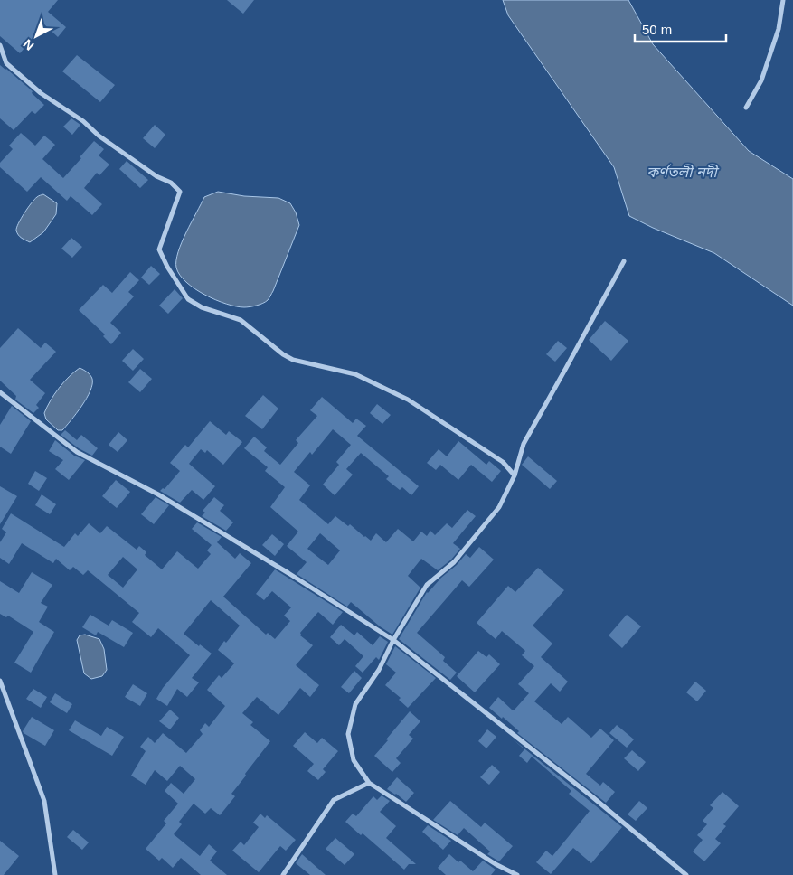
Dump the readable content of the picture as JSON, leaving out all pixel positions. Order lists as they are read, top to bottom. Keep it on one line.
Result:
{"water":["কর্ণতলী নদী"],"scale_bar":"50 m","north":"bottom left"}
